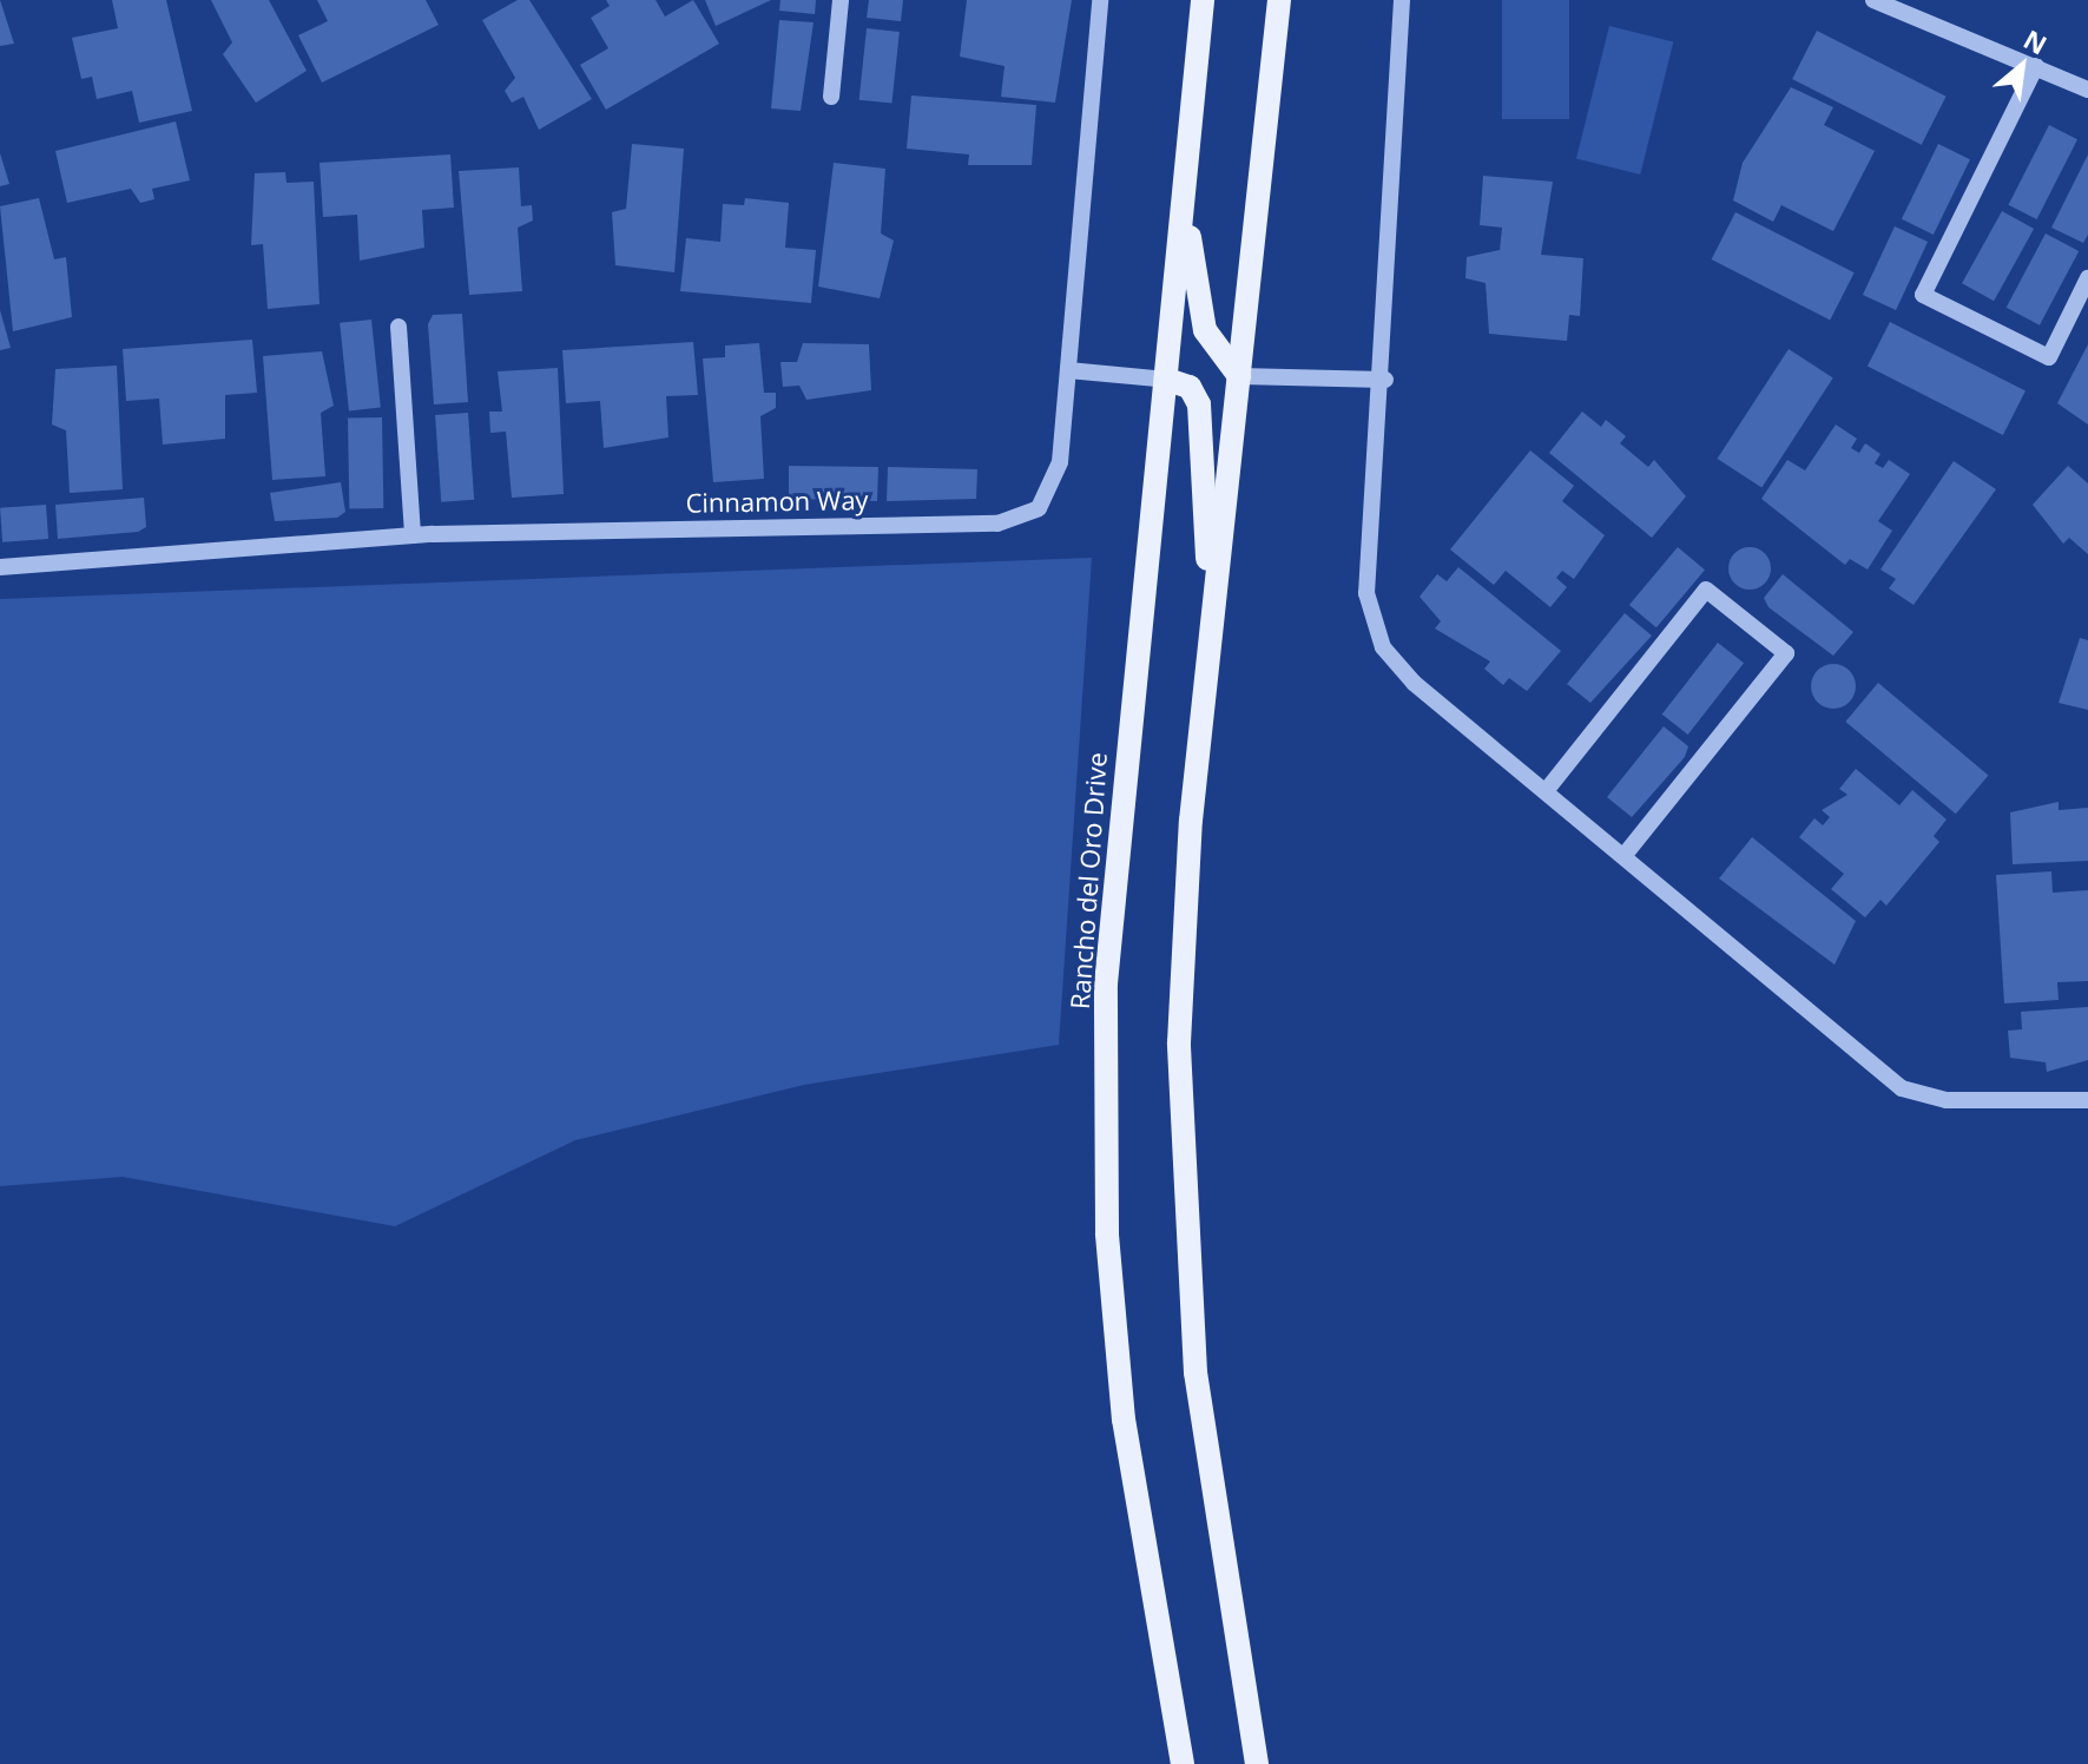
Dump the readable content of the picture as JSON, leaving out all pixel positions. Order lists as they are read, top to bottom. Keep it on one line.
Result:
{"streets":{"main road":["Rancho del Oro Drive"],"street":["Cinnamon Way"]},"north":"top right"}
